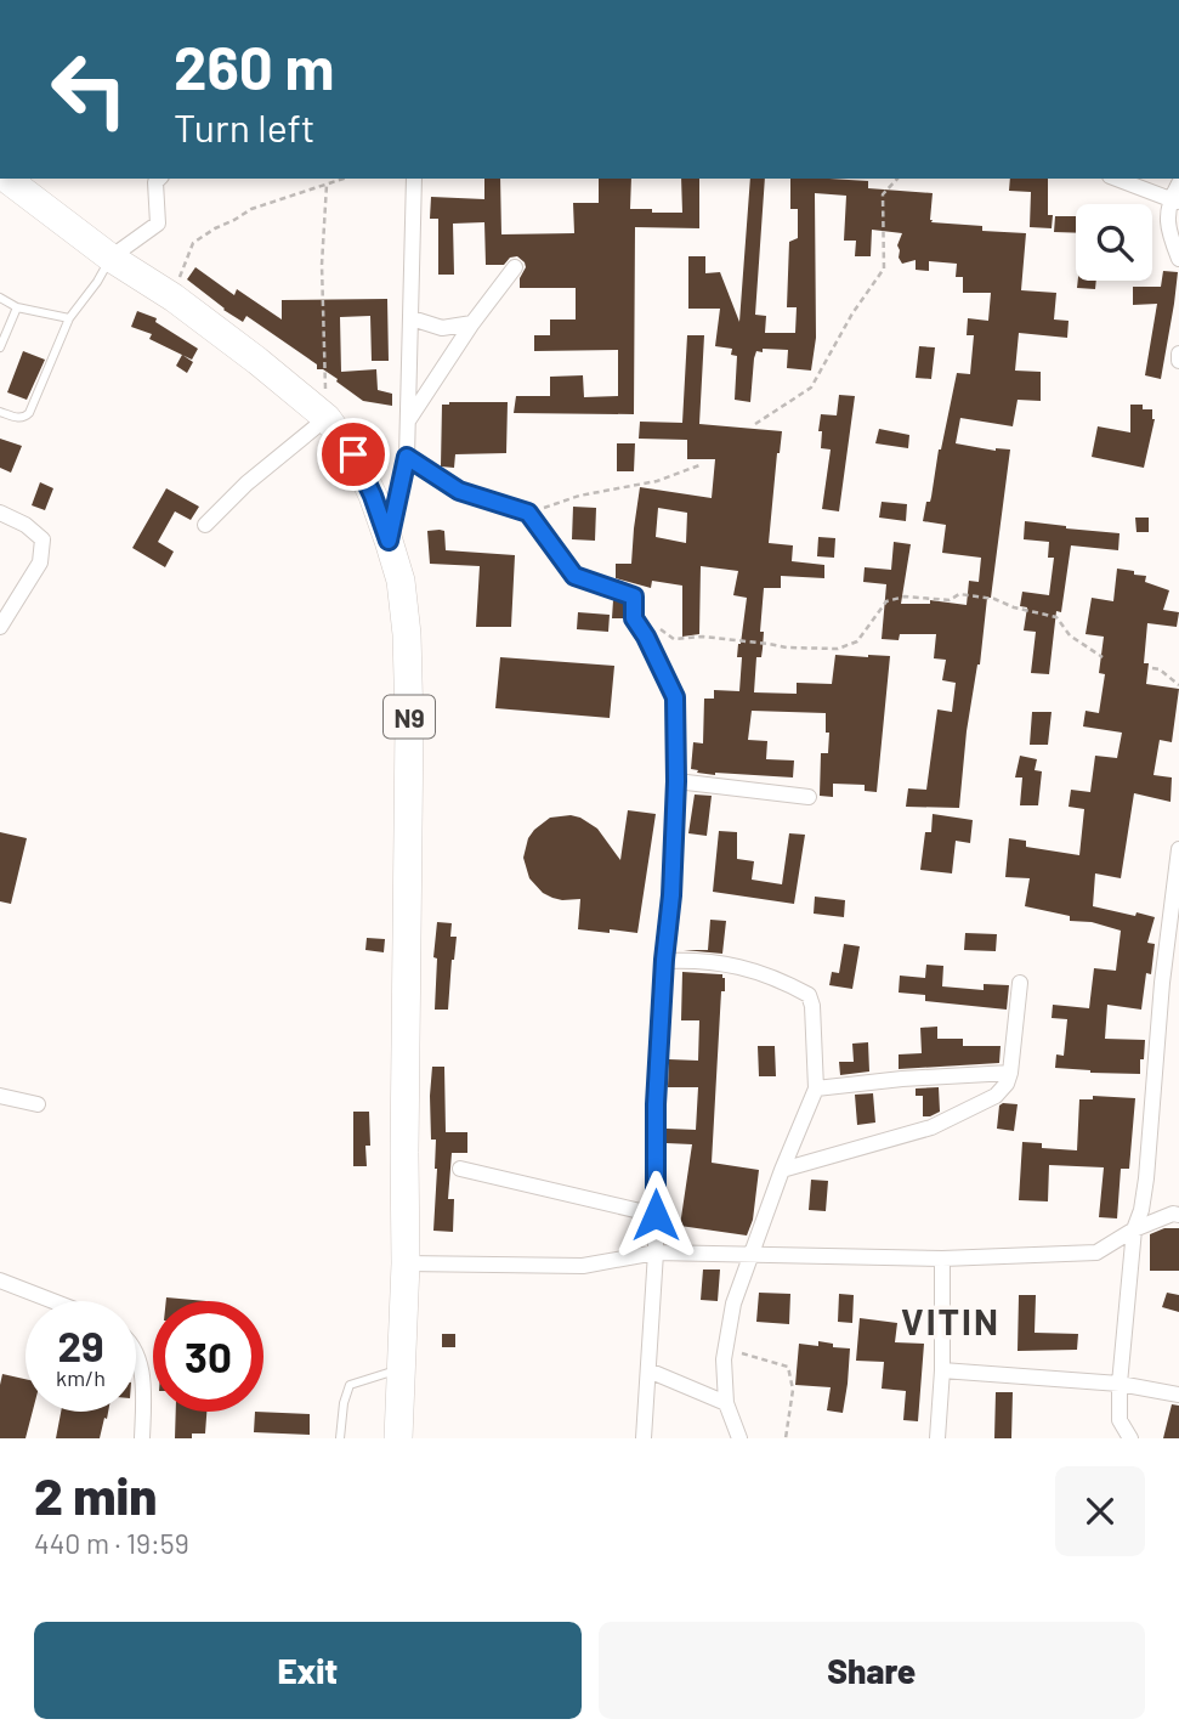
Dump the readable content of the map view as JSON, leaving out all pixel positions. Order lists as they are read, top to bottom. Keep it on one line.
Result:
{"streets":{"highway":["N9"]},"districts":["VITIN"],"page":{"turn":["260 m","Turn left"],"speed":"29 km/h","limit":"30","heading":["2 min","440 m · 19:59"],"buttons":["Exit","Share"]}}
